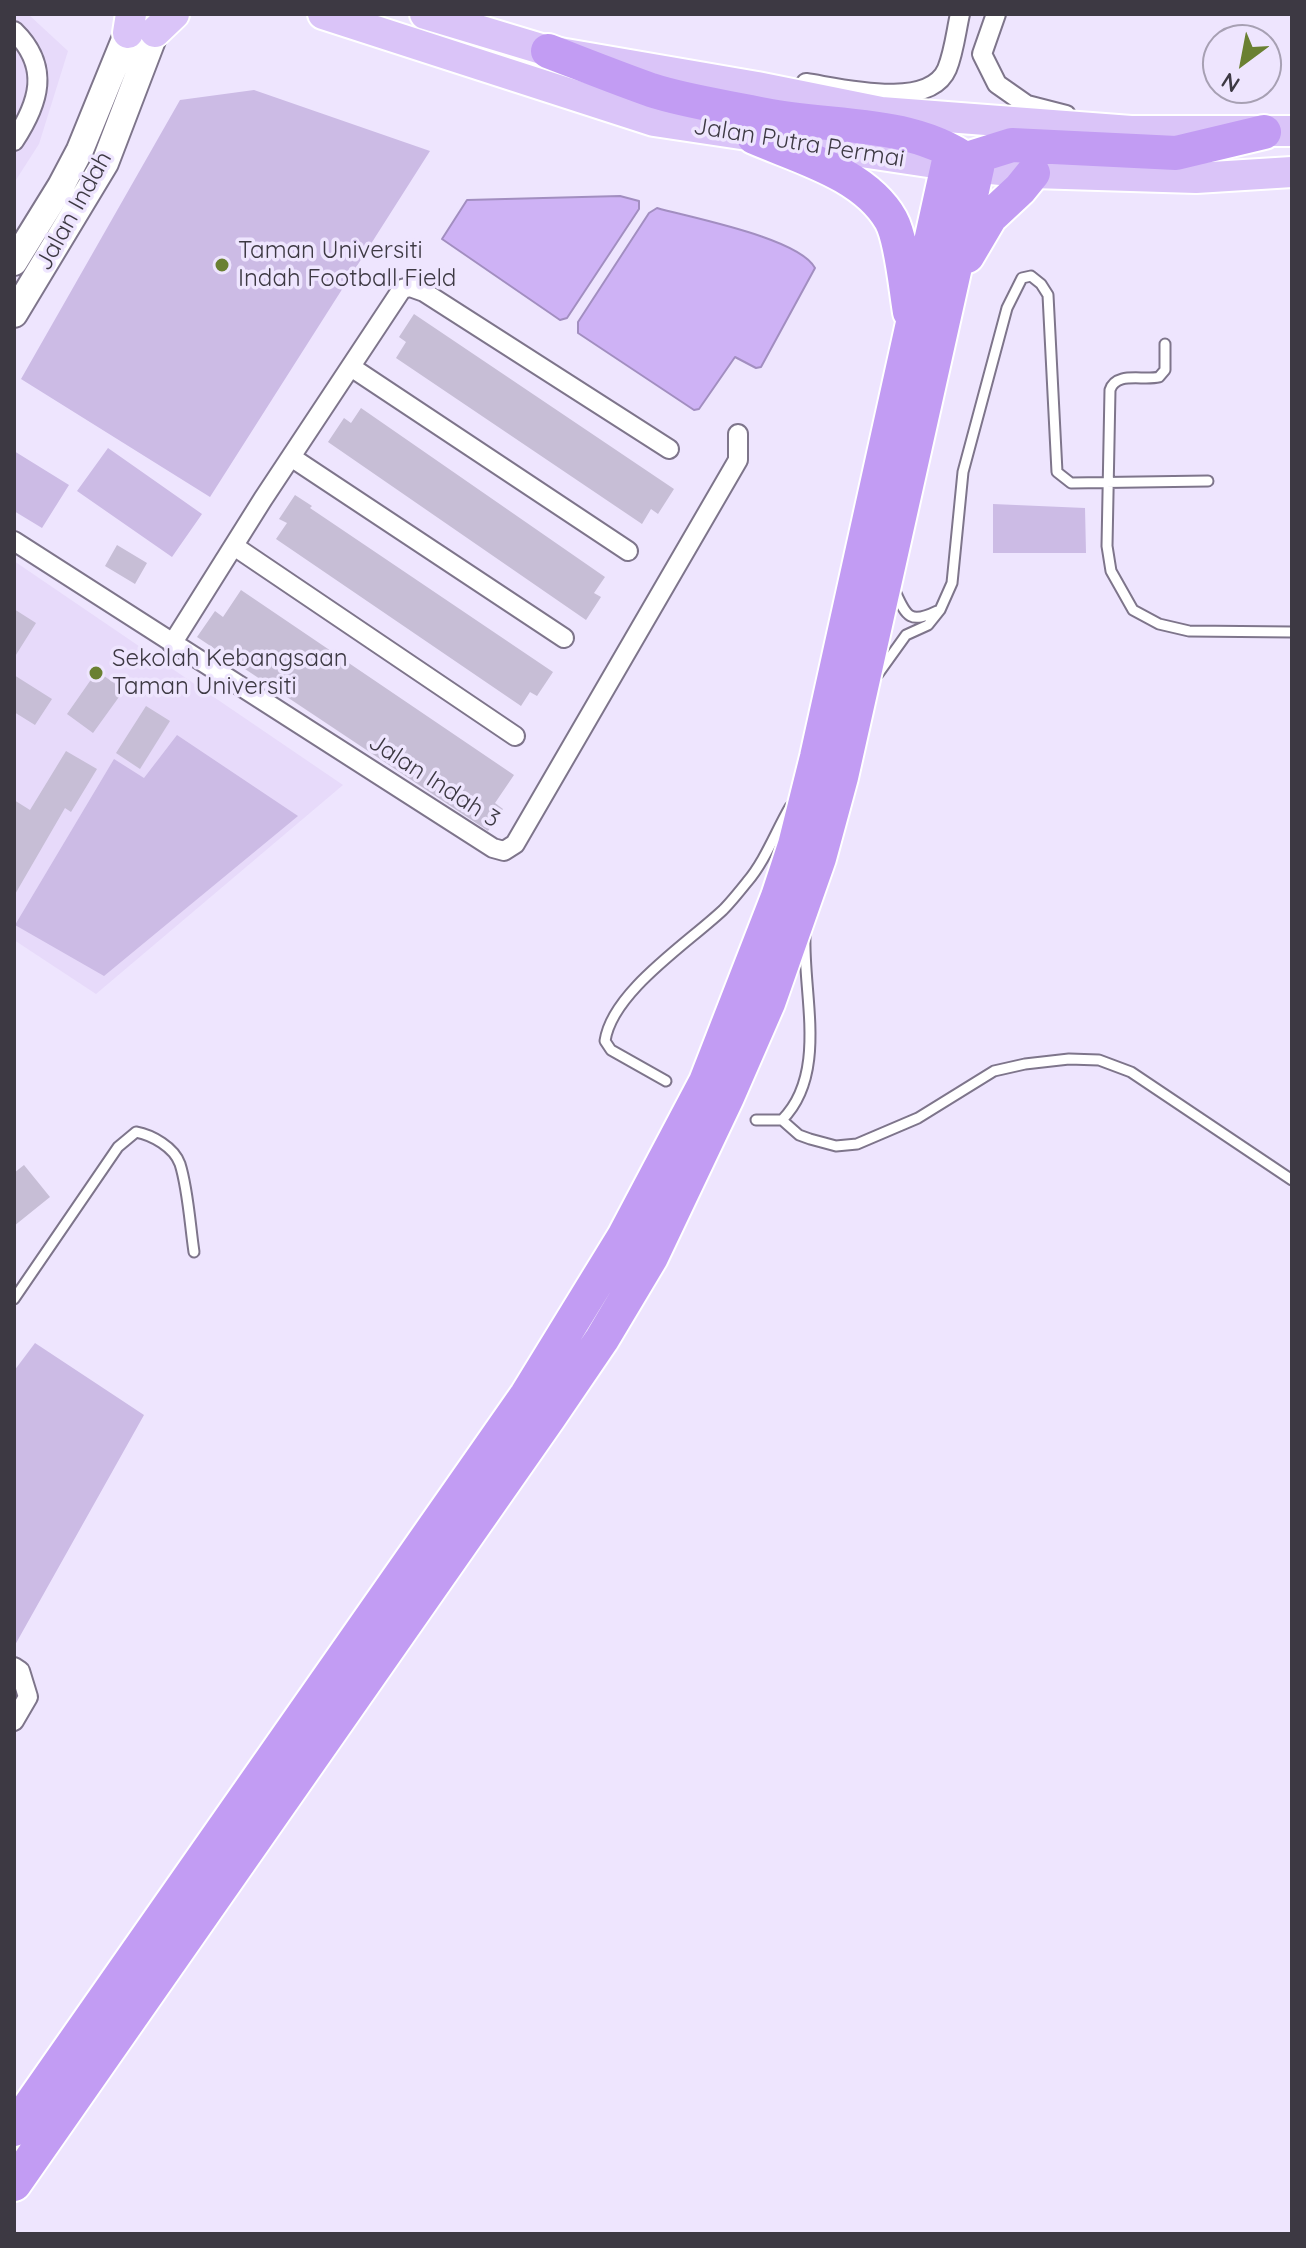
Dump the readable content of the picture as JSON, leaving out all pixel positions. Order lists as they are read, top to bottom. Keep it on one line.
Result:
{"streets":{"main road":["Jalan Putra Permai"],"street":["Jalan Indah","Jalan Indah 3"]},"places":["Taman Universiti Indah Football Field","Sekolah Kebangsaan Taman Universiti"],"north":"bottom left"}
